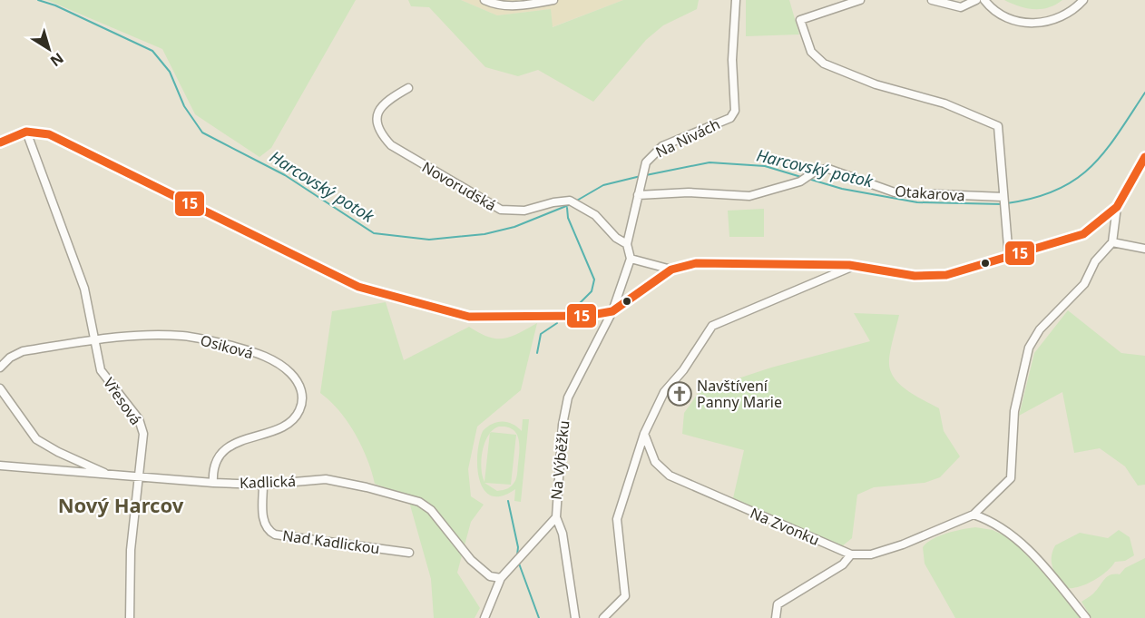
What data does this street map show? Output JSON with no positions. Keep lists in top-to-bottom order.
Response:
{
  "streets": {
    "street": [
      "Na Nivách",
      "Novorudská",
      "Otakarova",
      "Osiková",
      "Vřesová",
      "Na Výběžku",
      "Kadlická",
      "Na Zvonku",
      "Nad Kadlickou"
    ]
  },
  "crossings": [
    ["Na Nivách", "Novorudská"],
    ["Na Nivách", "Otakarova"],
    ["Osiková", "Vřesová"],
    ["Osiková", "Kadlická"],
    ["Vřesová", "Kadlická"],
    ["Kadlická", "Nad Kadlickou"]
  ],
  "districts": ["Nový Harcov"],
  "water": ["Harcovský potok"],
  "places": {
    "church": ["Navštívení Panny Marie"]
  },
  "lines": ["transit line 15"],
  "north": "bottom right"
}
